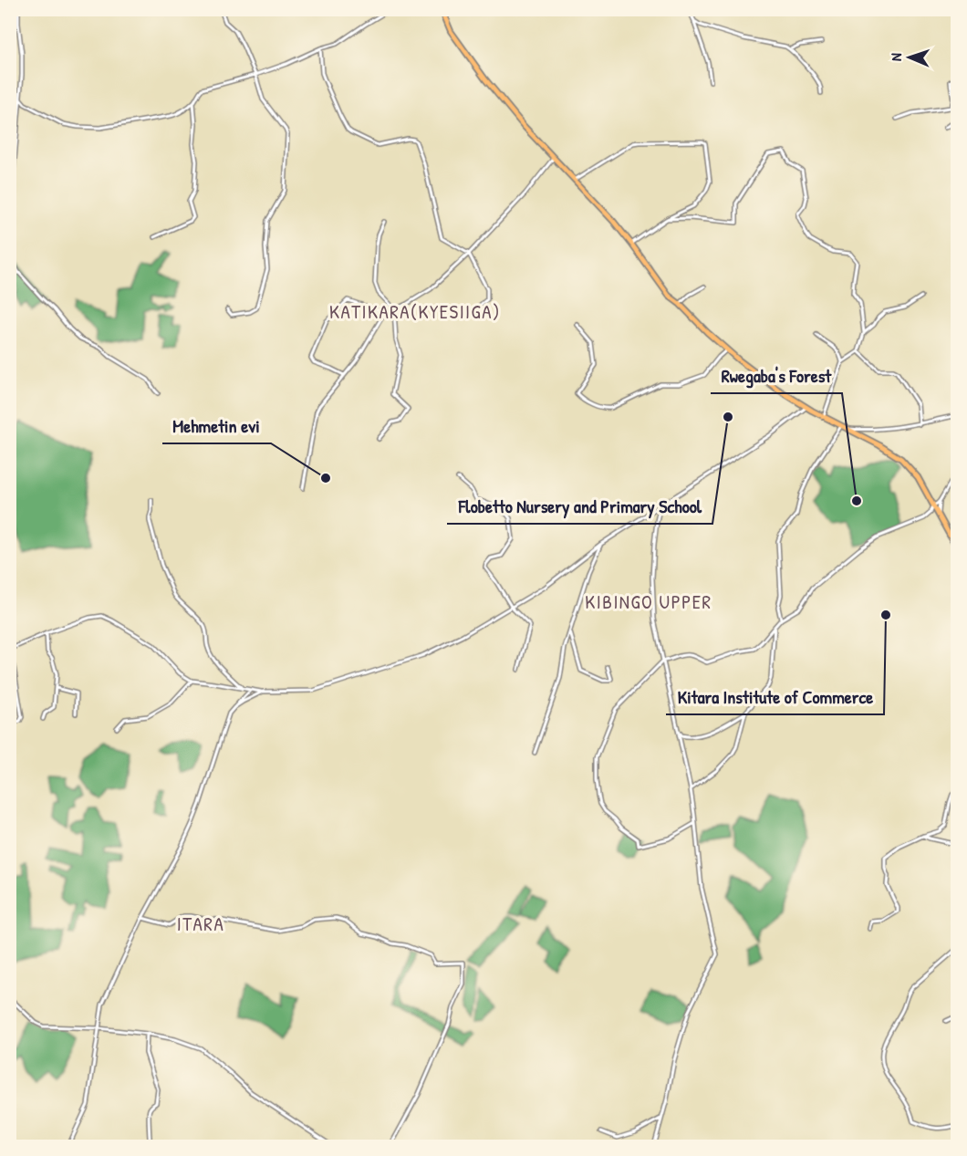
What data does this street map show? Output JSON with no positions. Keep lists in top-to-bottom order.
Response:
{
  "districts": ["KATIKARA(KYESIIGA)", "KIBINGO UPPER", "ITARA"],
  "places": [
    "Flobetto Nursery and Primary School",
    "Mehmetin evi",
    "Rwegaba's Forest",
    "Kitara Institute of Commerce"
  ],
  "north": "left"
}
